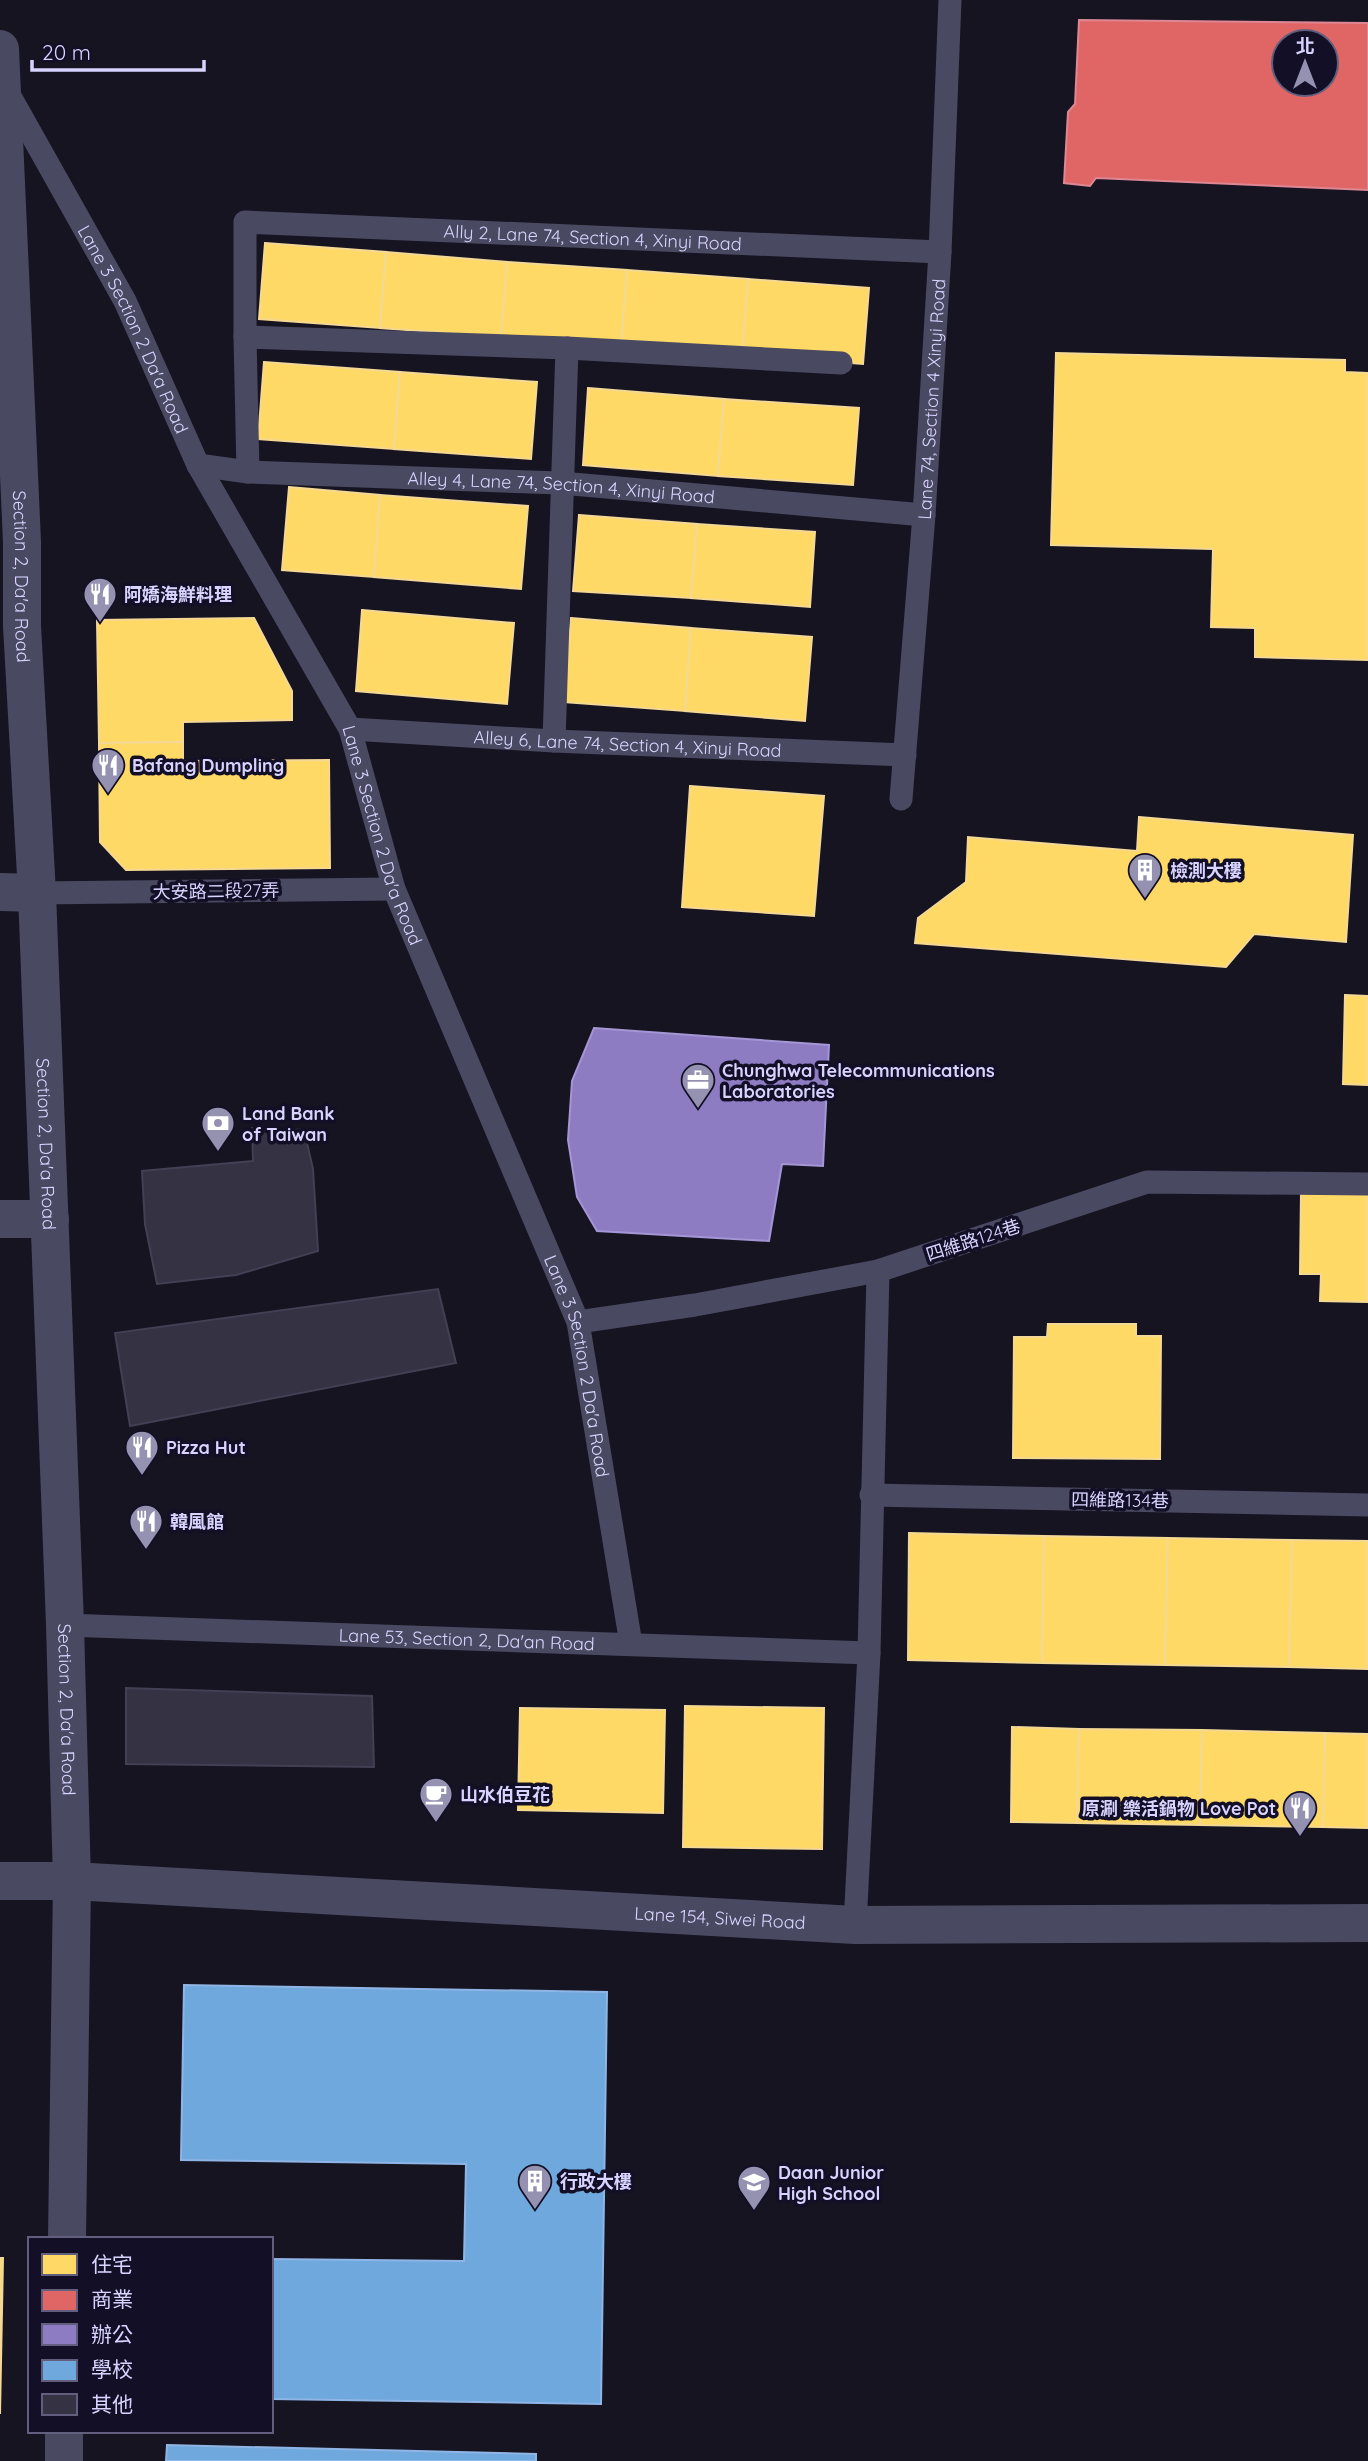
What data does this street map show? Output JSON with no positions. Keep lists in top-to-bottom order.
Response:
{
  "streets": {
    "street": ["Section 2, Da'a Road", "Lane 154, Siwei Road"],
    "lane": [
      "Ally 2, Lane 74, Section 4, Xinyi Road",
      "Lane 3 Section 2 Da'a Road",
      "Lane 74, Section 4 Xinyi Road",
      "Alley 4, Lane 74, Section 4, Xinyi Road",
      "Alley 6, Lane 74, Section 4, Xinyi Road",
      "大安路二段27弄",
      "四維路124巷",
      "四維路134巷",
      "Lane 53, Section 2, Da'an Road"
    ]
  },
  "crossings": [
    ["Ally 2, Lane 74, Section 4, Xinyi Road", "Lane 74, Section 4 Xinyi Road"],
    ["Lane 3 Section 2 Da'a Road", "Alley 4, Lane 74, Section 4, Xinyi Road"],
    ["Lane 3 Section 2 Da'a Road", "Section 2, Da'a Road"],
    ["Lane 3 Section 2 Da'a Road", "Alley 6, Lane 74, Section 4, Xinyi Road"],
    ["Lane 3 Section 2 Da'a Road", "大安路二段27弄"],
    ["Lane 3 Section 2 Da'a Road", "四維路124巷"],
    ["Lane 3 Section 2 Da'a Road", "Lane 53, Section 2, Da'an Road"],
    ["Lane 74, Section 4 Xinyi Road", "Alley 4, Lane 74, Section 4, Xinyi Road"],
    ["Lane 74, Section 4 Xinyi Road", "Alley 6, Lane 74, Section 4, Xinyi Road"],
    ["Section 2, Da'a Road", "大安路二段27弄"],
    ["Section 2, Da'a Road", "Lane 53, Section 2, Da'an Road"],
    ["Section 2, Da'a Road", "Lane 154, Siwei Road"]
  ],
  "places": {
    "restaurant": [
      "阿嬌海鮮料理",
      "Bafang Dumpling",
      "Pizza Hut",
      "韓風館",
      "原涮 樂活鍋物 Love Pot"
    ],
    "building": ["檢測大樓", "行政大樓"],
    "office": ["Chunghwa Telecommunications Laboratories"],
    "bank": ["Land Bank of Taiwan"],
    "cafe": ["山水伯豆花"],
    "school or university": ["Daan Junior High School"]
  },
  "legend": [
    "住宅",
    "商業",
    "辦公",
    "學校",
    "其他"
  ],
  "scale_bar": "20 m",
  "north": "top"
}
